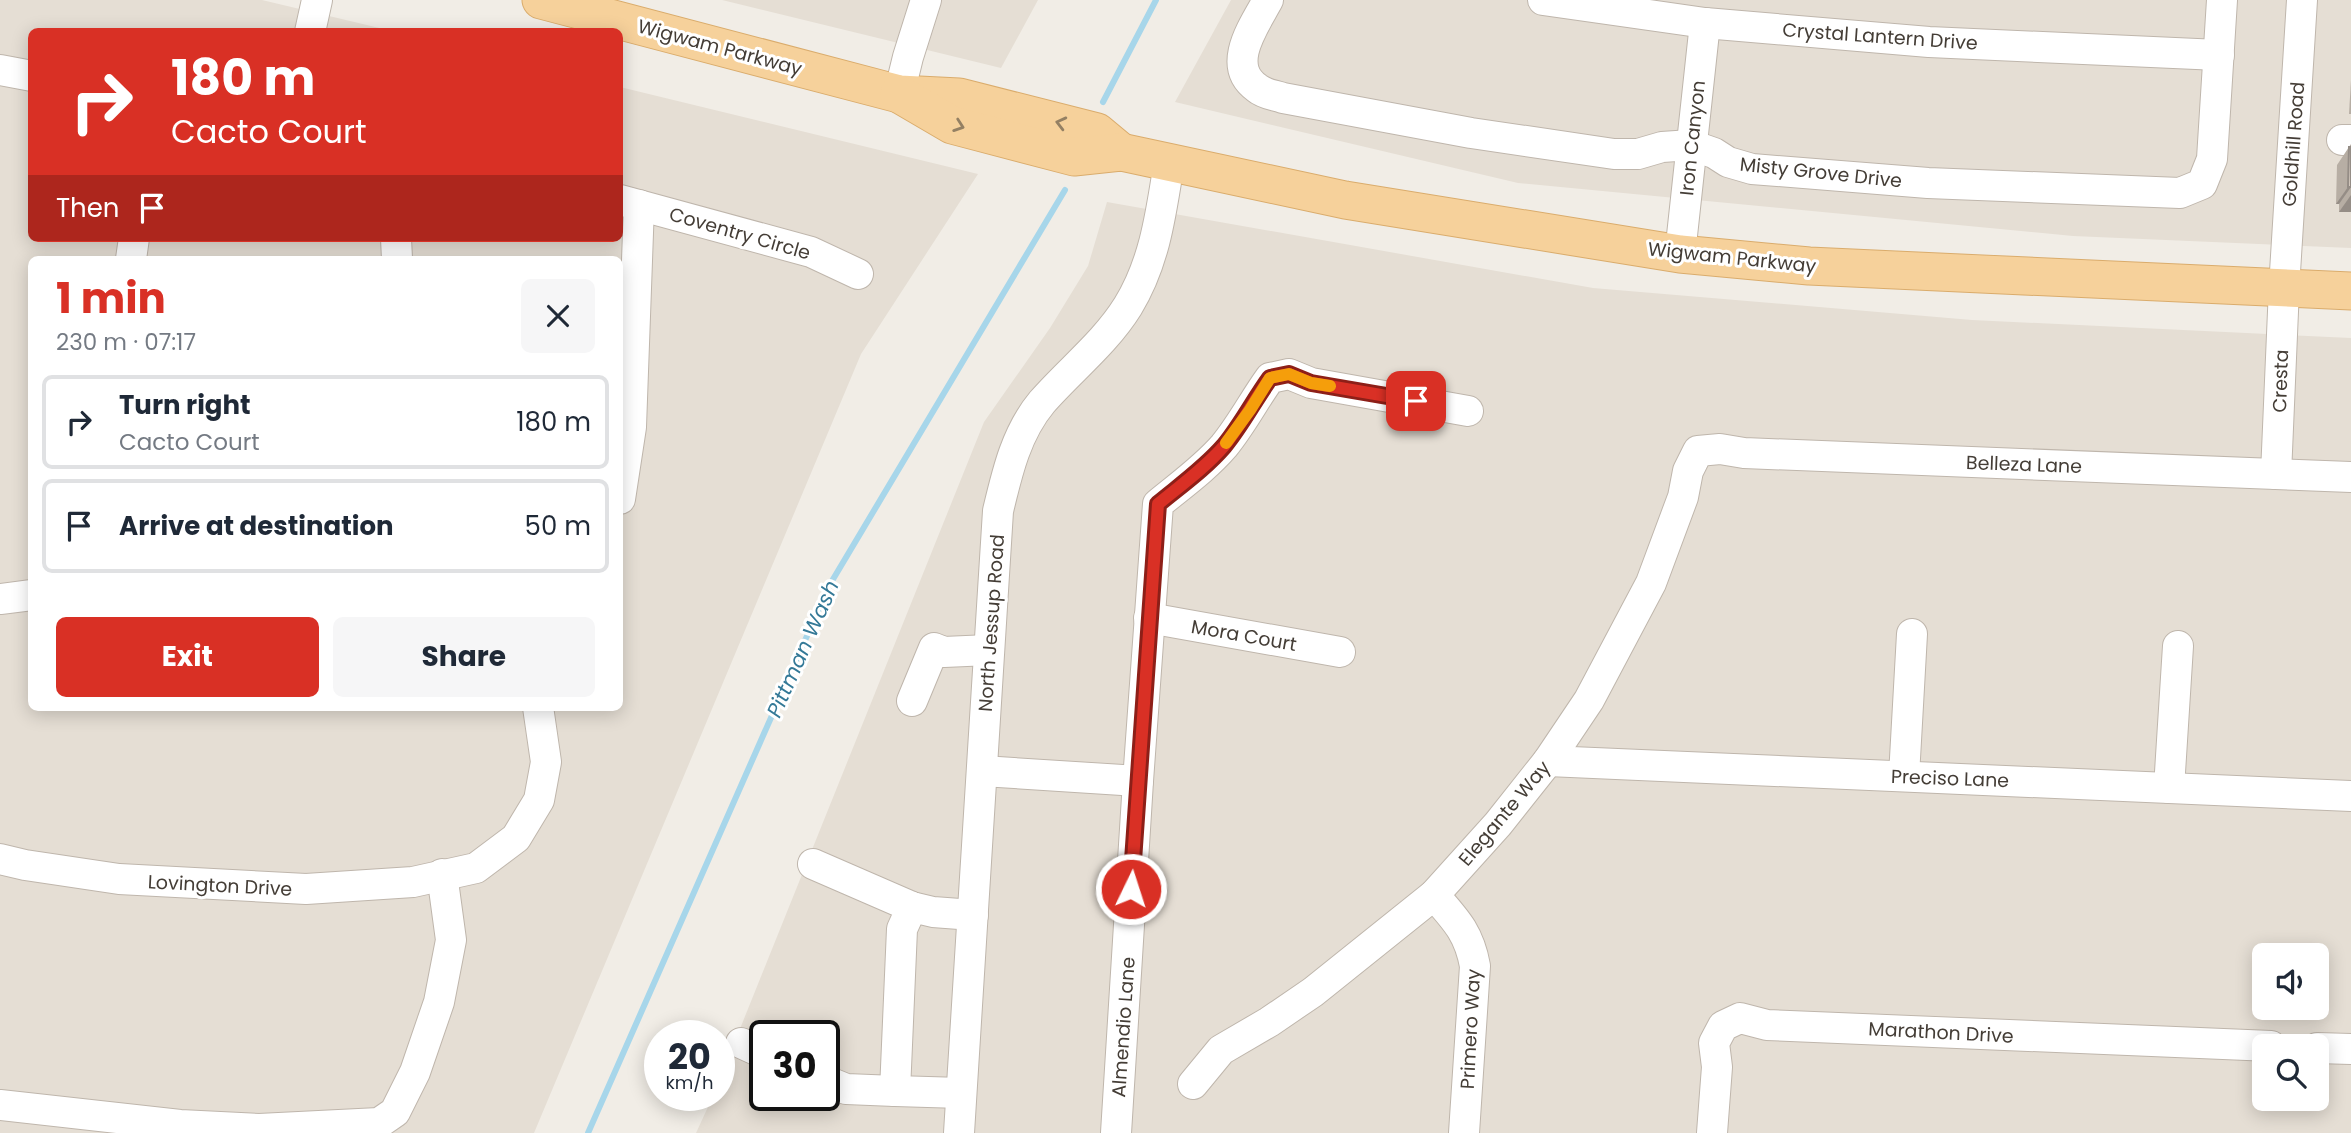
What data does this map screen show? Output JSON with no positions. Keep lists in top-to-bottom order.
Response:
{
  "streets": {
    "main road": ["Wigwam Parkway"],
    "street": [
      "Crystal Lantern Drive",
      "Iron Canyon",
      "Goldhill Road",
      "Misty Grove Drive",
      "Coventry Circle",
      "Cresta",
      "Belleza Lane",
      "North Jessup Road",
      "Mora Court",
      "Preciso Lane",
      "Elegante Way",
      "Lovington Drive",
      "Almendio Lane",
      "Primero Way",
      "Marathon Drive"
    ]
  },
  "crossings": [
    ["Crystal Lantern Drive", "Iron Canyon"],
    ["Crystal Lantern Drive", "Misty Grove Drive"],
    ["Wigwam Parkway", "Iron Canyon"],
    ["Wigwam Parkway", "Goldhill Road"],
    ["Wigwam Parkway", "Cresta"],
    ["Wigwam Parkway", "North Jessup Road"],
    ["Iron Canyon", "Misty Grove Drive"],
    ["Goldhill Road", "Cresta"],
    ["Cresta", "Belleza Lane"],
    ["Belleza Lane", "Elegante Way"],
    ["Mora Court", "Almendio Lane"],
    ["Preciso Lane", "Elegante Way"],
    ["Elegante Way", "Primero Way"]
  ],
  "water": ["Pittman Wash"],
  "page": {
    "turn": ["180 m", "Cacto Court"],
    "then": "Then",
    "heading": ["1 min", "230 m · 07:17"],
    "list": [
      {
        "name": "Turn right",
        "note": "Cacto Court",
        "value": "180 m"
      },
      {
        "name": "Arrive at destination",
        "value": "50 m"
      }
    ],
    "buttons": ["Exit", "Share"],
    "speed": "20 km/h",
    "limit": "30"
  }
}
